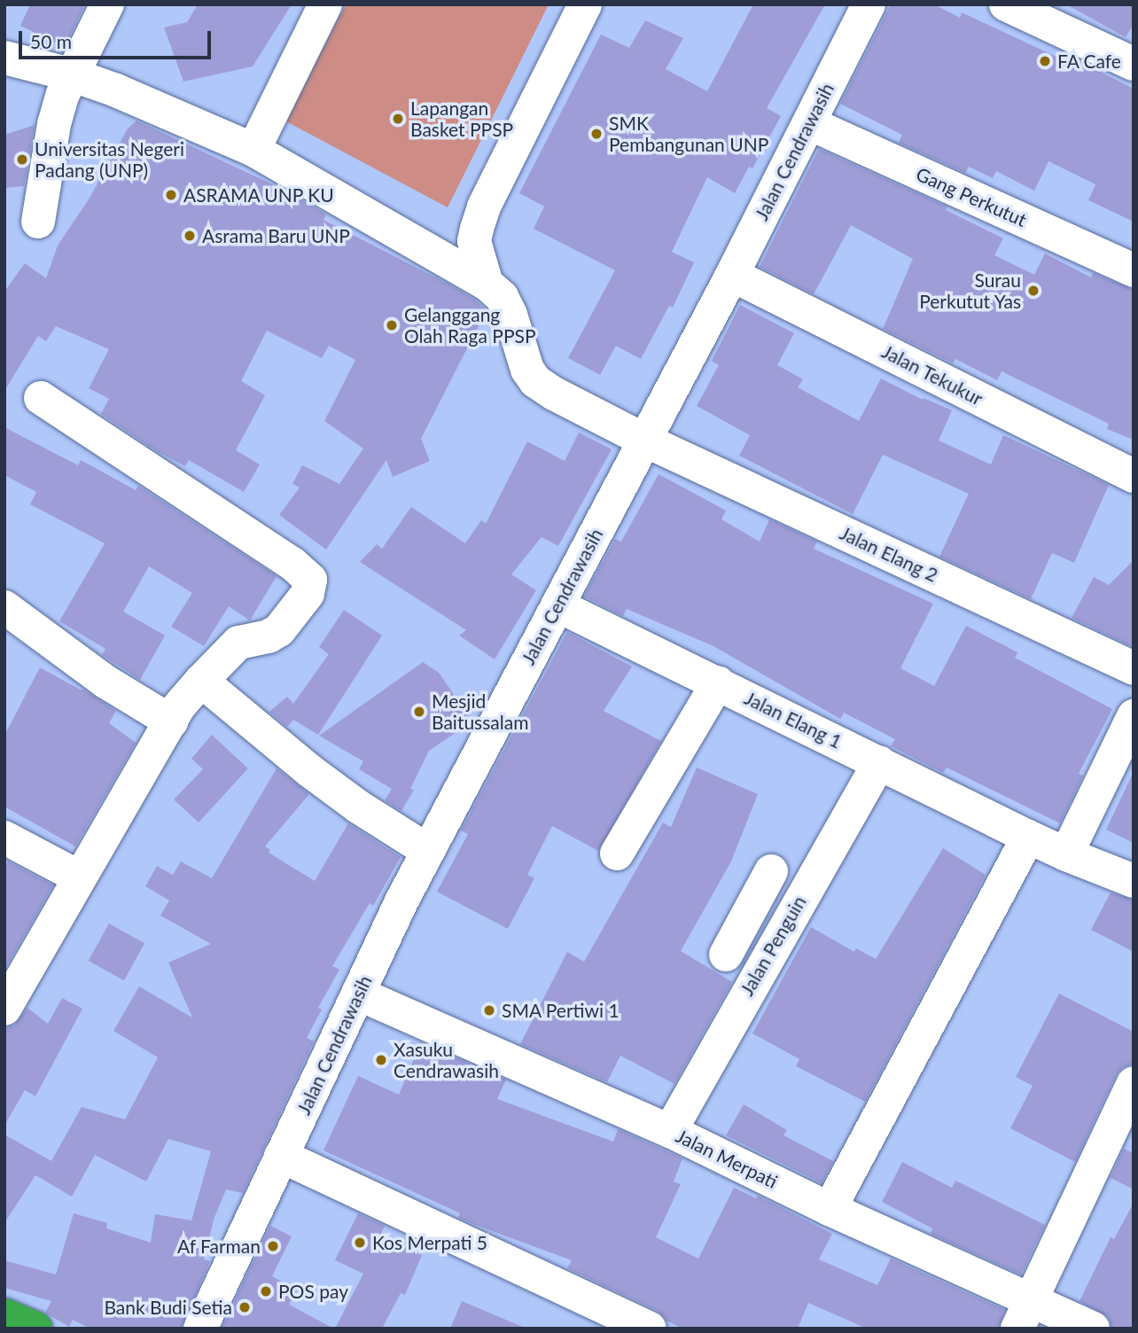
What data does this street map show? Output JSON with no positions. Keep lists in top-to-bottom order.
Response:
{
  "streets": {
    "street": [
      "Jalan Cendrawasih",
      "Gang Perkutut",
      "Jalan Tekukur",
      "Jalan Elang 2",
      "Jalan Elang 1",
      "Jalan Penguin",
      "Jalan Merpati"
    ]
  },
  "crossings": [
    ["Jalan Cendrawasih", "Gang Perkutut"],
    ["Jalan Cendrawasih", "Jalan Tekukur"],
    ["Jalan Cendrawasih", "Jalan Elang 2"],
    ["Jalan Cendrawasih", "Jalan Elang 1"],
    ["Jalan Cendrawasih", "Jalan Merpati"],
    ["Jalan Elang 1", "Jalan Penguin"],
    ["Jalan Penguin", "Jalan Merpati"]
  ],
  "places": [
    "FA Cafe",
    "Lapangan Basket PPSP",
    "SMK Pembangunan UNP",
    "Universitas Negeri Padang (UNP)",
    "ASRAMA UNP KU",
    "Asrama Baru UNP",
    "Surau Perkutut Yas",
    "Gelanggang Olah Raga PPSP",
    "Mesjid Baitussalam",
    "SMA Pertiwi 1",
    "Xasuku Cendrawasih",
    "Kos Merpati 5",
    "Af Farman",
    "POS pay",
    "Bank Budi Setia"
  ],
  "scale_bar": "50 m"
}
